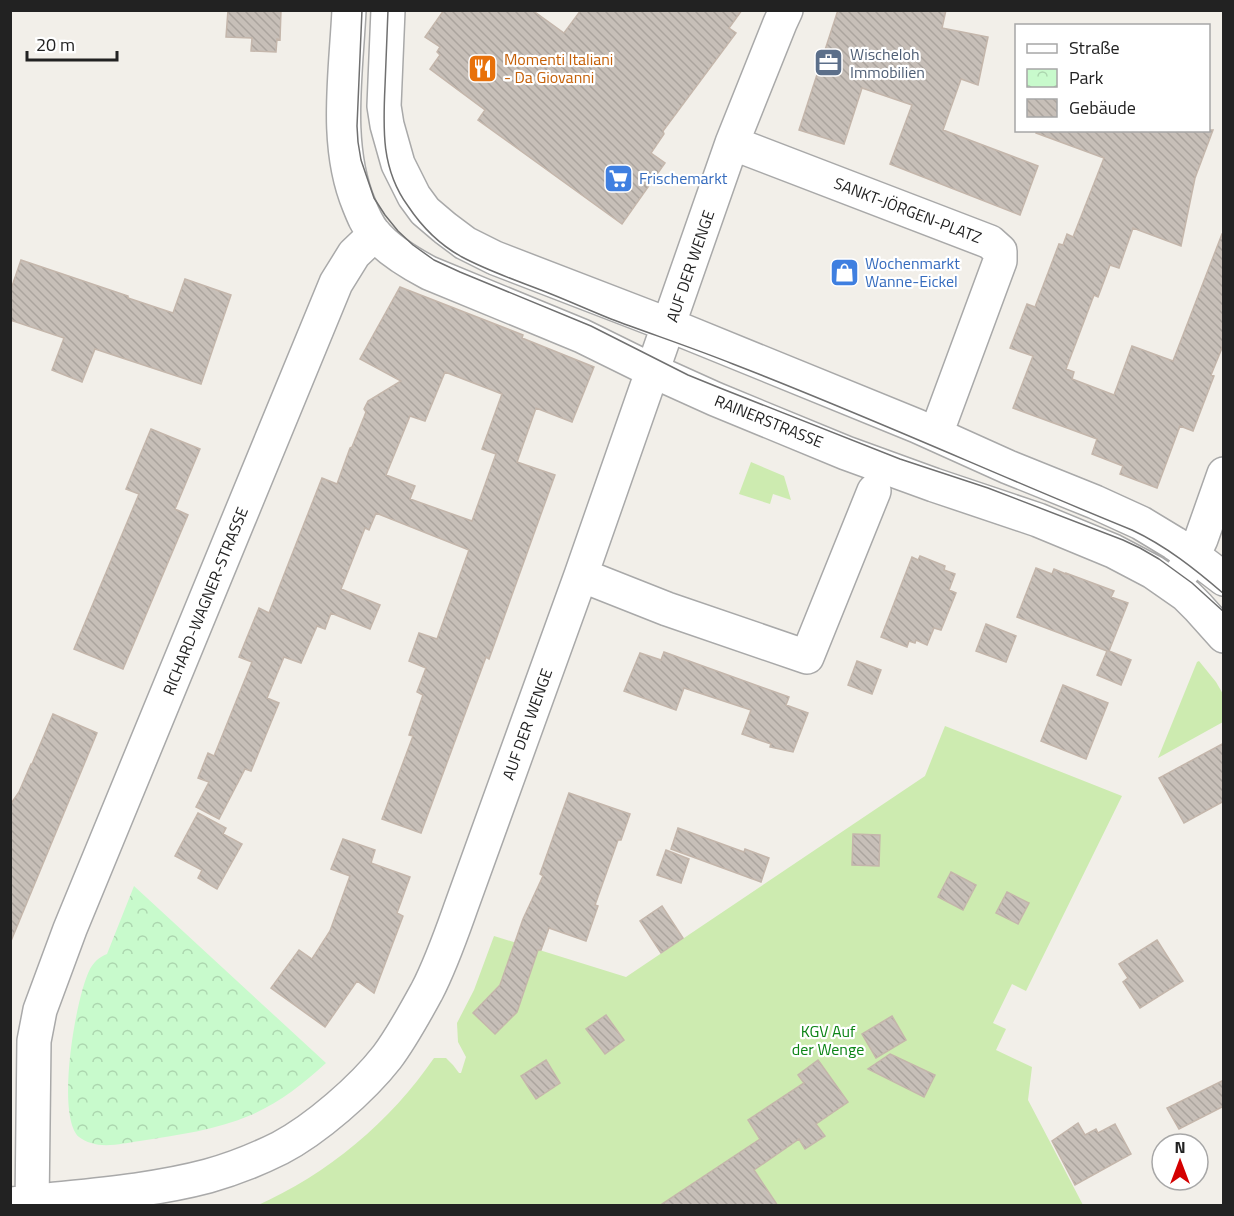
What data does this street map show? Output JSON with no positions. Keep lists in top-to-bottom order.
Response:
{
  "streets": {
    "street": [
      "SANKT-JÖRGEN-PLATZ",
      "AUF DER WENGE",
      "RAINERSTRASSE",
      "RICHARD-WAGNER-STRASSE"
    ]
  },
  "crossings": [
    ["SANKT-JÖRGEN-PLATZ", "AUF DER WENGE"],
    ["AUF DER WENGE", "RAINERSTRASSE"],
    ["AUF DER WENGE", "RICHARD-WAGNER-STRASSE"],
    ["RAINERSTRASSE", "RICHARD-WAGNER-STRASSE"]
  ],
  "parks": ["KGV Auf der Wenge"],
  "places": {
    "office": ["Wischeloh Immobilien"],
    "restaurant": ["Momenti Italiani - Da Giovanni"],
    "supermarket": ["Frischemarkt"],
    "shop": ["Wochenmarkt Wanne-Eickel"]
  },
  "legend": ["Straße", "Park", "Gebäude"],
  "scale_bar": "20 m",
  "north": "top"
}
